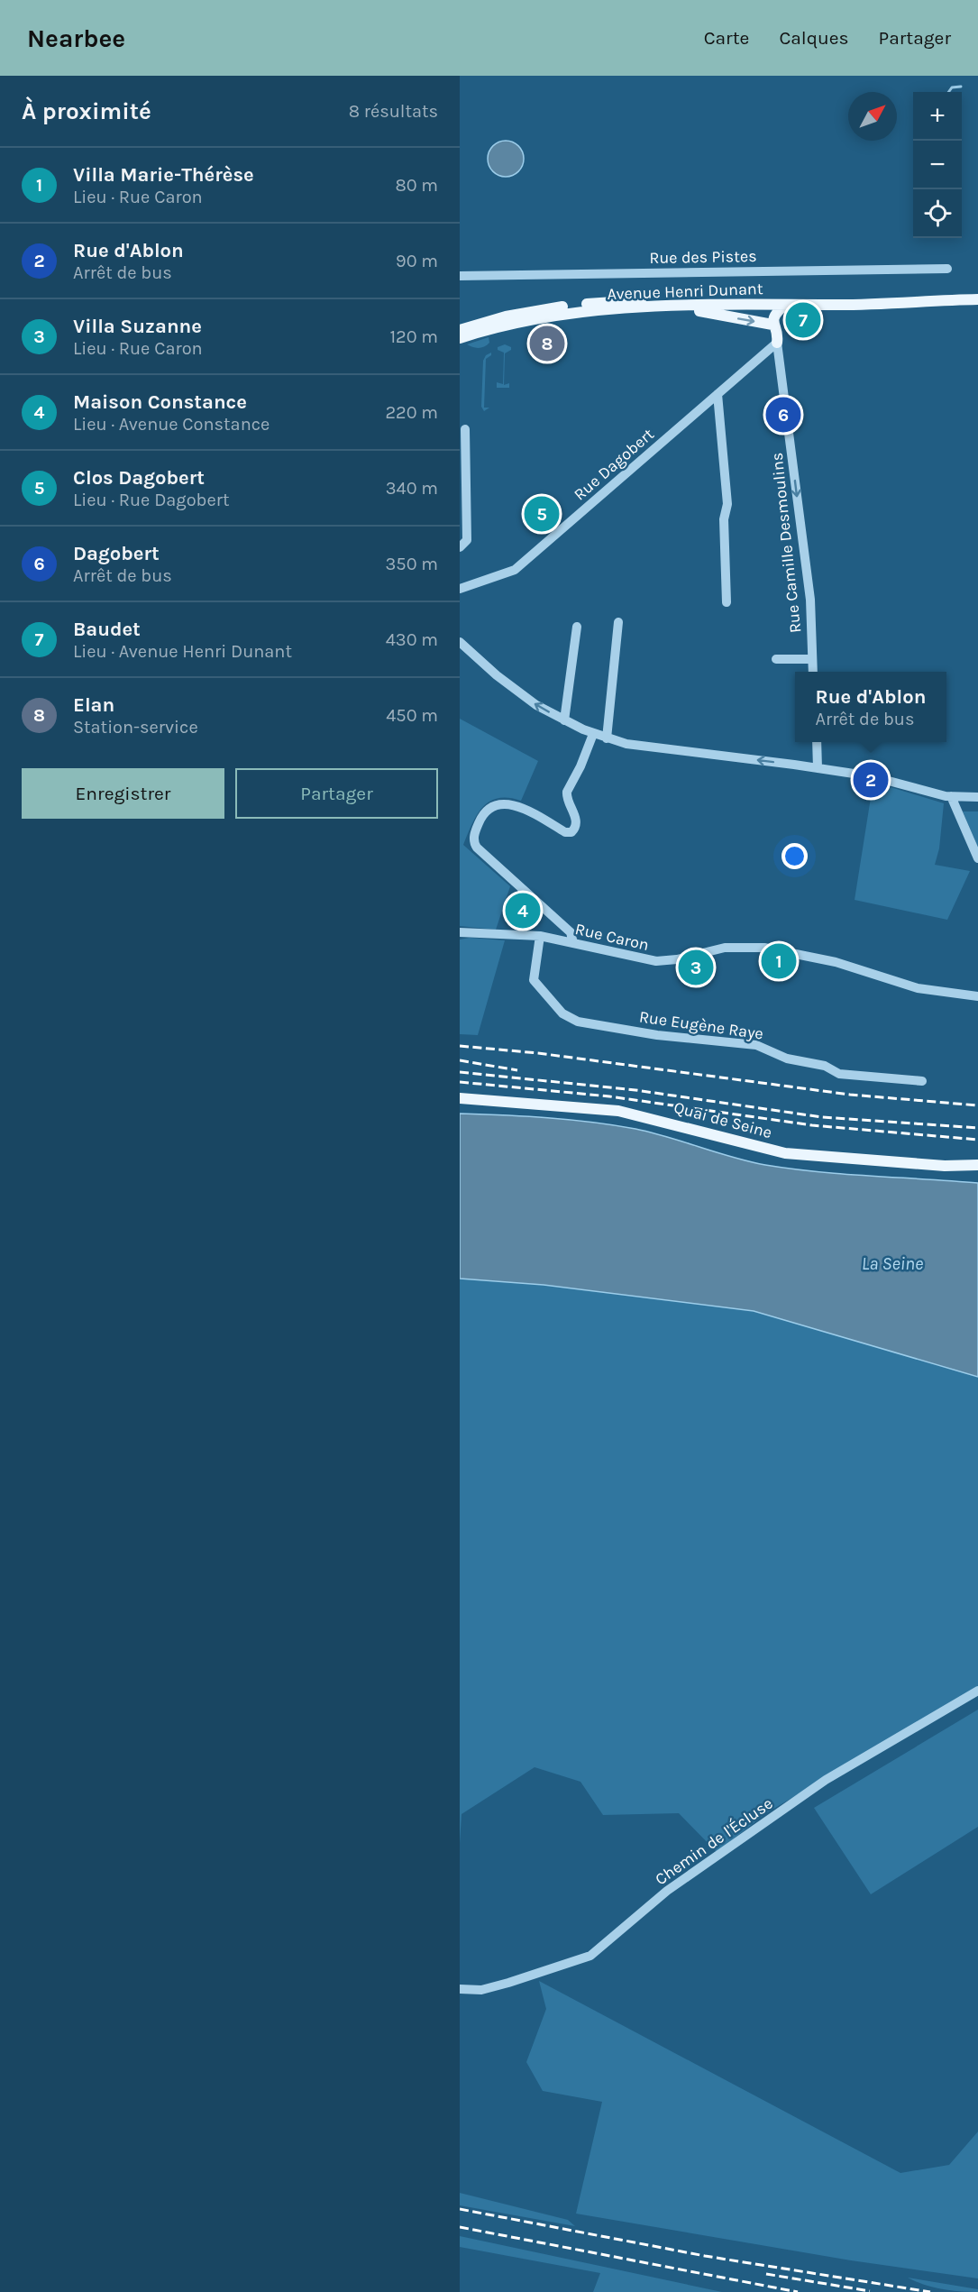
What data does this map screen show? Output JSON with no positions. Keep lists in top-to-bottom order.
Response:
{
  "streets": {
    "main road": ["Avenue Henri Dunant", "Quai de Seine"],
    "street": [
      "Rue des Pistes",
      "Rue Dagobert",
      "Rue Camille Desmoulins",
      "Rue Caron",
      "Rue Eugène Raye",
      "Chemin de l'Écluse"
    ]
  },
  "crossings": [
    ["Rue Dagobert", "Rue Camille Desmoulins"],
    ["Rue Caron", "Rue Eugène Raye"]
  ],
  "water": ["La Seine"],
  "north": "top right",
  "page": {
    "header": "Nearbee",
    "nav": ["Carte", "Calques", "Partager"],
    "heading": ["À proximité", "8 résultats"],
    "map_buttons": ["+", "−"],
    "list": [
      {
        "mark": "1",
        "name": "Villa Marie-Thérèse",
        "note": "Lieu · Rue Caron",
        "value": "80 m"
      },
      {
        "mark": "2",
        "name": "Rue d'Ablon",
        "note": "Arrêt de bus",
        "value": "90 m"
      },
      {
        "mark": "3",
        "name": "Villa Suzanne",
        "note": "Lieu · Rue Caron",
        "value": "120 m"
      },
      {
        "mark": "4",
        "name": "Maison Constance",
        "note": "Lieu · Avenue Constance",
        "value": "220 m"
      },
      {
        "mark": "5",
        "name": "Clos Dagobert",
        "note": "Lieu · Rue Dagobert",
        "value": "340 m"
      },
      {
        "mark": "6",
        "name": "Dagobert",
        "note": "Arrêt de bus",
        "value": "350 m"
      },
      {
        "mark": "7",
        "name": "Baudet",
        "note": "Lieu · Avenue Henri Dunant",
        "value": "430 m"
      },
      {
        "mark": "8",
        "name": "Elan",
        "note": "Station-service",
        "value": "450 m"
      }
    ],
    "pins": [
      "7",
      "8",
      "6",
      "5",
      "2",
      "4",
      "1",
      "3"
    ],
    "popup": ["Rue d'Ablon", "Arrêt de bus"],
    "buttons": ["Enregistrer", "Partager"]
  }
}
